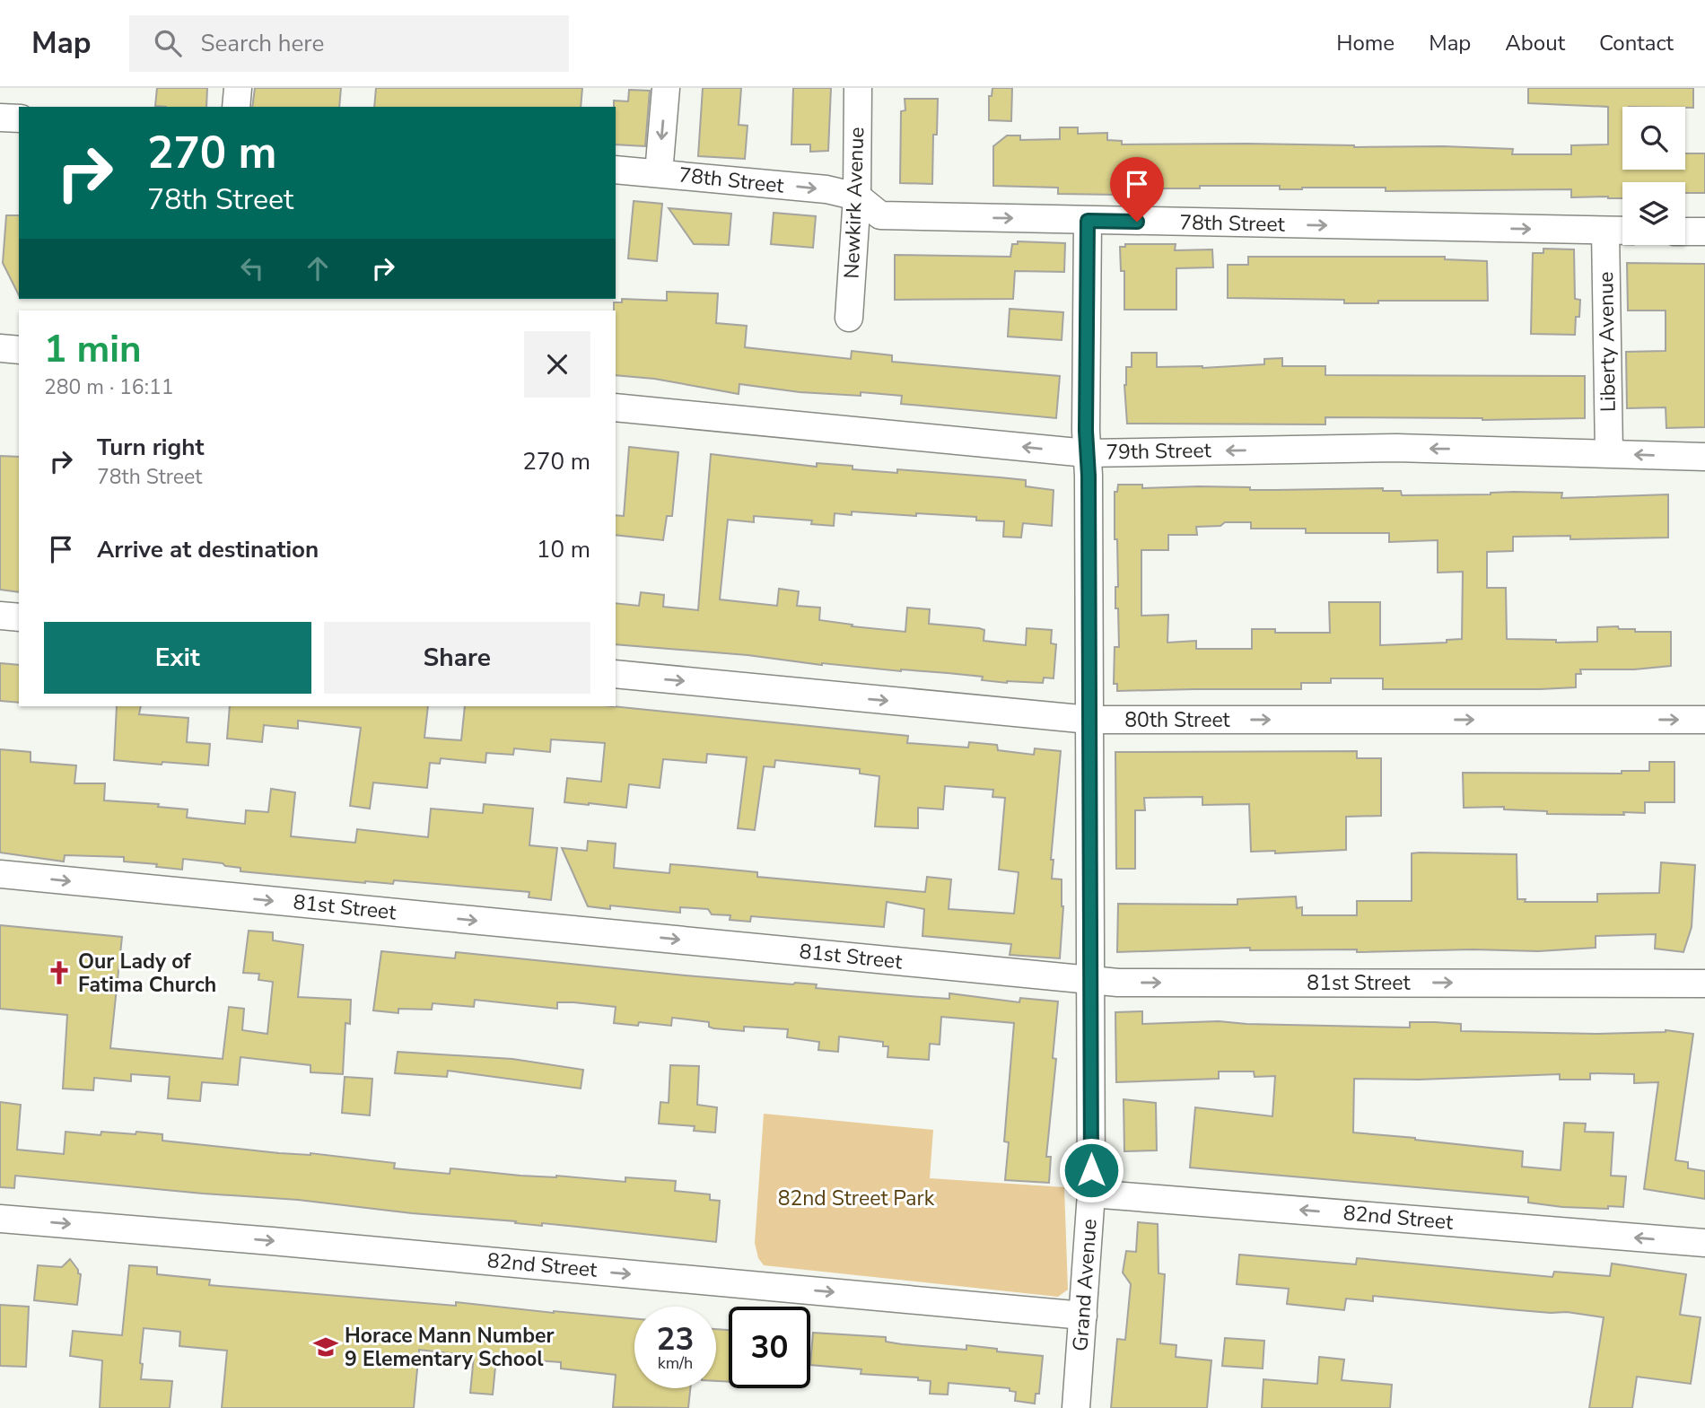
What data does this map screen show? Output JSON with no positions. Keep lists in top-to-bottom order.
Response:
{
  "streets": {
    "street": [
      "78th Street",
      "Newkirk Avenue",
      "Liberty Avenue",
      "79th Street",
      "80th Street",
      "81st Street",
      "82nd Street",
      "Grand Avenue"
    ]
  },
  "crossings": [
    ["78th Street", "Newkirk Avenue"],
    ["78th Street", "Liberty Avenue"],
    ["78th Street", "Grand Avenue"],
    ["Liberty Avenue", "79th Street"],
    ["79th Street", "Grand Avenue"],
    ["80th Street", "Grand Avenue"],
    ["81st Street", "Grand Avenue"],
    ["82nd Street", "Grand Avenue"]
  ],
  "one_way": [
    "78th Street",
    "79th Street",
    "80th Street",
    "81st Street"
  ],
  "parks": ["82nd Street Park"],
  "places": {
    "church": ["Our Lady of Fatima Church"],
    "school or university": ["Horace Mann Number 9 Elementary School"]
  },
  "page": {
    "header": "Map",
    "search": "Search here",
    "nav": [
      "Home",
      "Map",
      "About",
      "Contact"
    ],
    "turn": ["270 m", "78th Street"],
    "heading": ["1 min", "280 m · 16:11"],
    "list": [
      {
        "name": "Turn right",
        "note": "78th Street",
        "value": "270 m"
      },
      {
        "name": "Arrive at destination",
        "value": "10 m"
      }
    ],
    "buttons": ["Exit", "Share"],
    "speed": "23 km/h",
    "limit": "30"
  }
}
